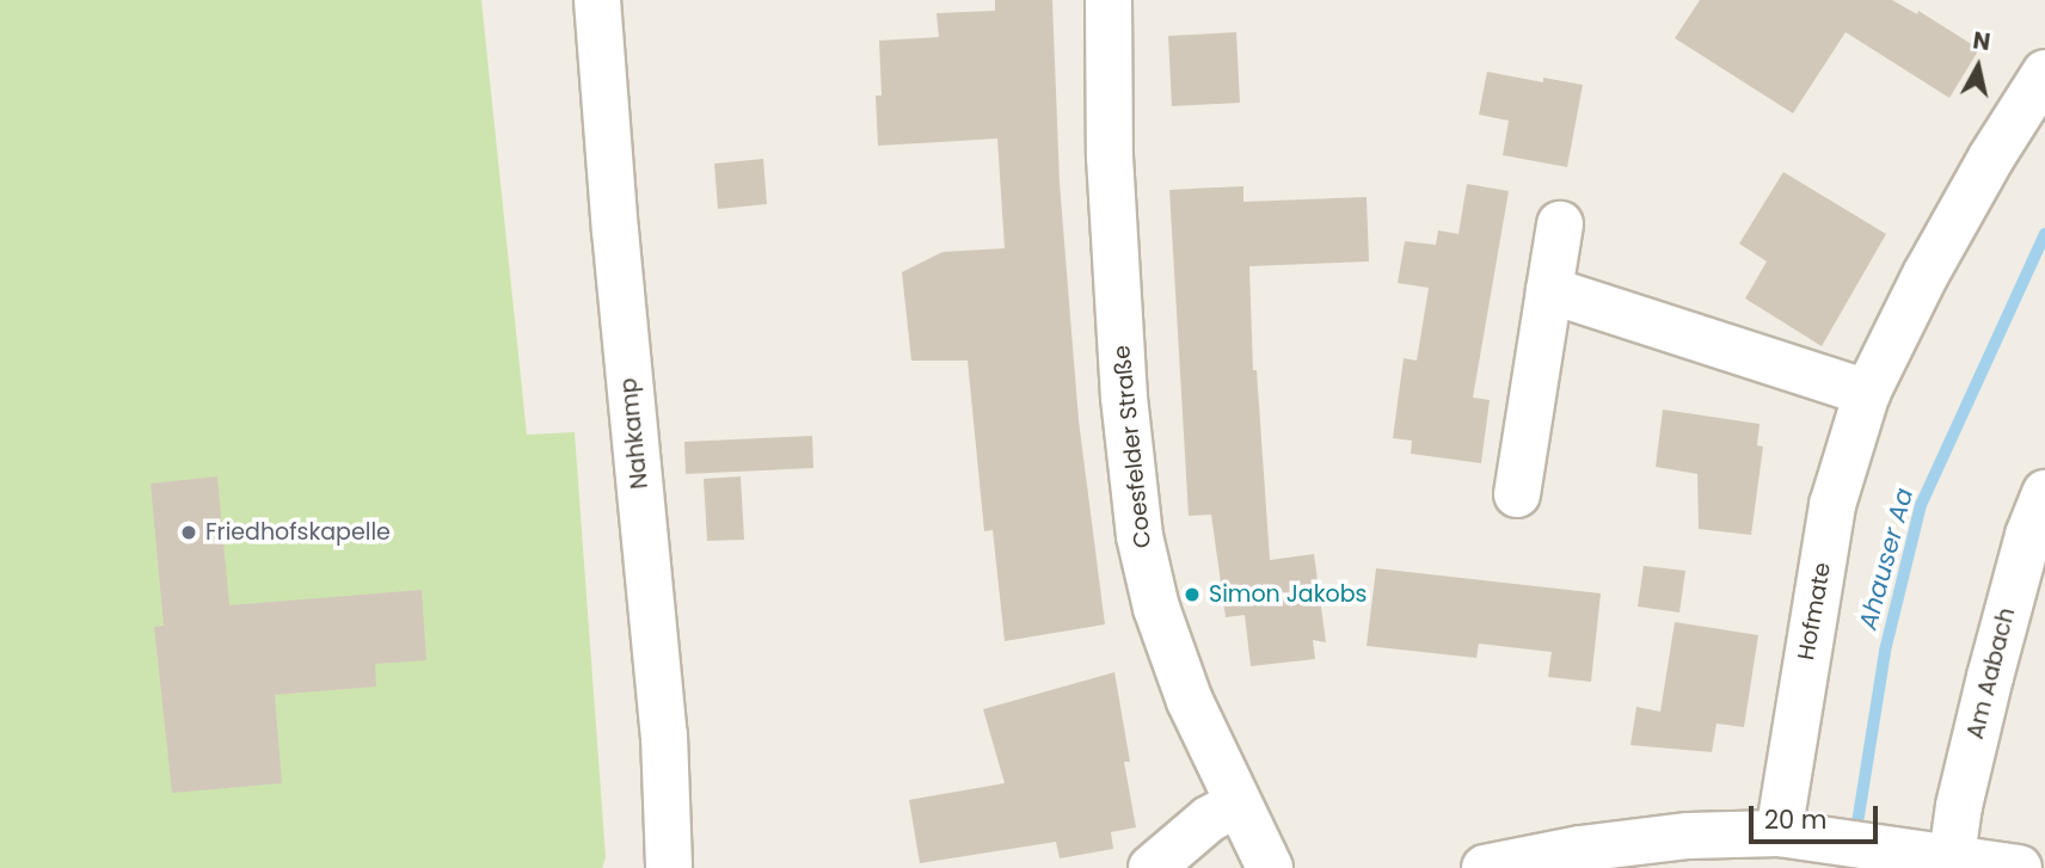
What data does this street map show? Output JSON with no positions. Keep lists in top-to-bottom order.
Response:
{
  "streets": {
    "street": [
      "Nahkamp",
      "Coesfelder Straße",
      "Hofmate",
      "Am Aabach"
    ]
  },
  "water": ["Ahauser Aa"],
  "places": ["Friedhofskapelle", "Simon Jakobs"],
  "scale_bar": "20 m",
  "north": "top"
}
